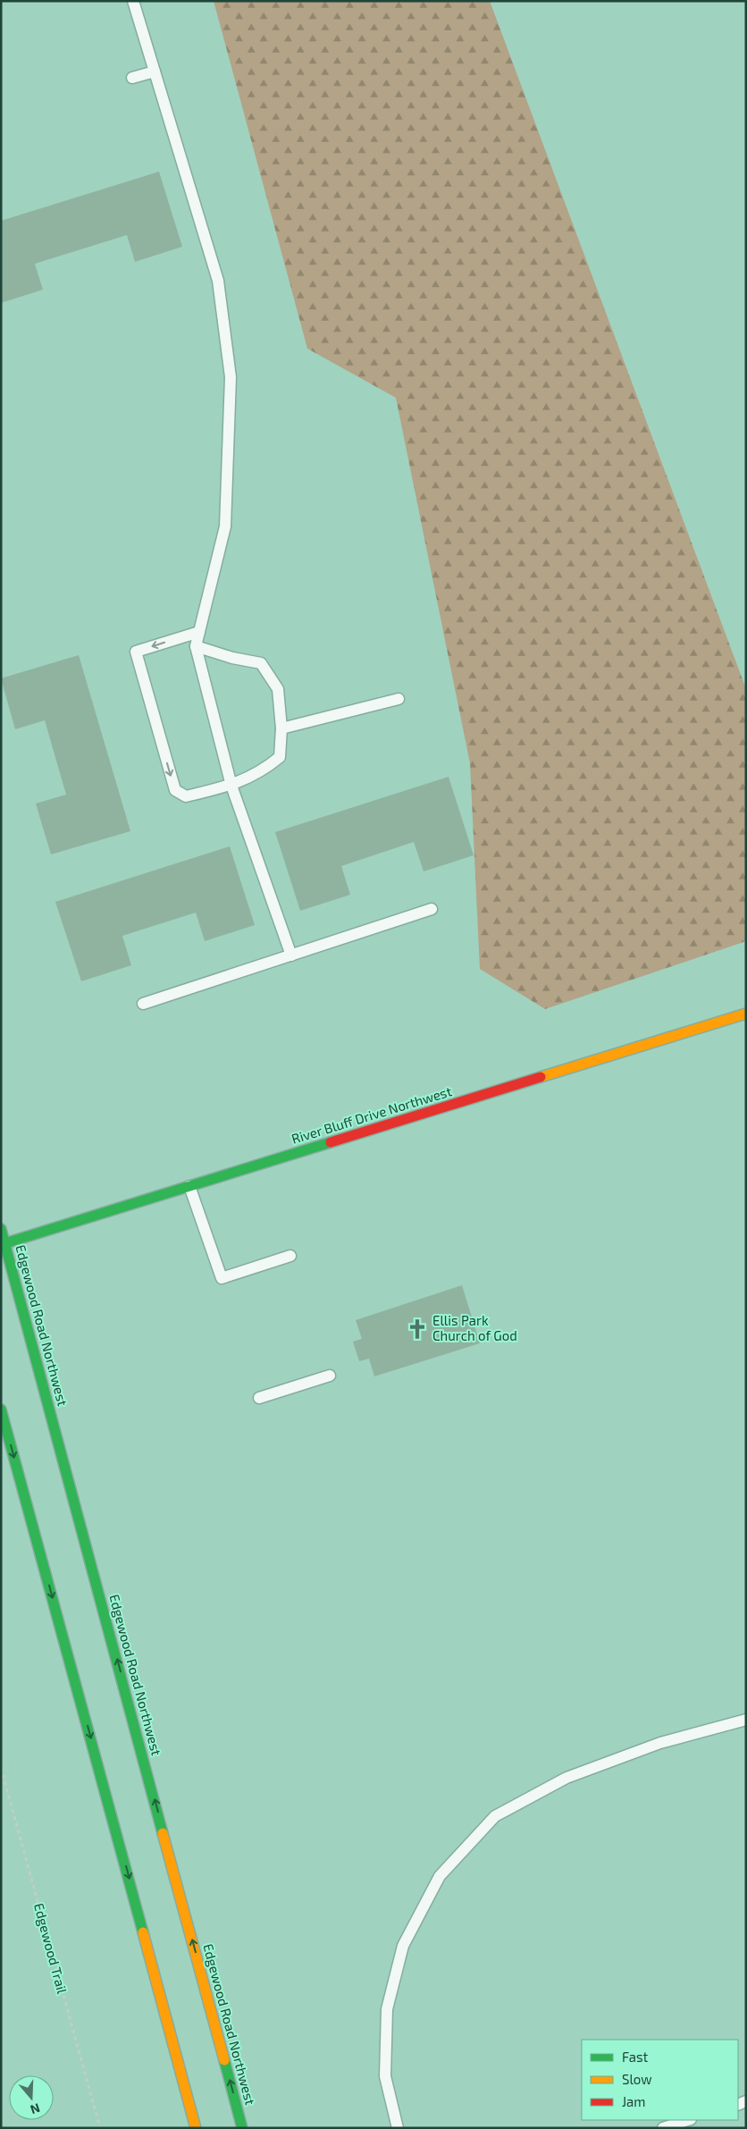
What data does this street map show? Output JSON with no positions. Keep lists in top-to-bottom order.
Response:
{
  "streets": {
    "main road": ["River Bluff Drive Northwest", "Edgewood Road Northwest"],
    "path": ["Edgewood Trail"]
  },
  "crossings": [
    ["River Bluff Drive Northwest", "Edgewood Road Northwest"]
  ],
  "places": {
    "church": ["Ellis Park Church of God"]
  },
  "legend": ["Fast", "Slow", "Jam"],
  "north": "bottom"
}
